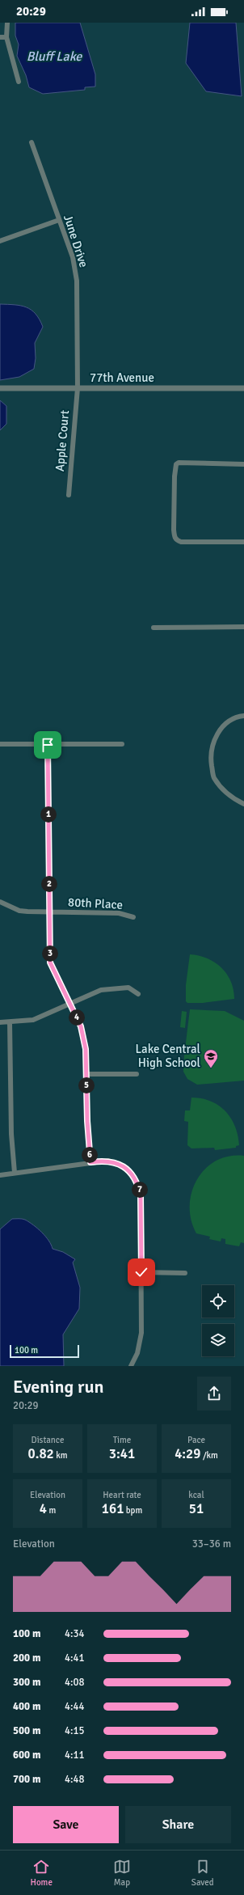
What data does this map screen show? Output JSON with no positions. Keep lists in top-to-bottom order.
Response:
{
  "streets": {
    "street": [
      "June Drive",
      "77th Avenue",
      "Apple Court",
      "80th Place"
    ]
  },
  "crossings": [
    ["June Drive", "77th Avenue"],
    ["June Drive", "Apple Court"],
    ["77th Avenue", "Apple Court"]
  ],
  "water": ["Bluff Lake"],
  "places": {
    "school or university": ["Lake Central High School"]
  },
  "scale_bar": "100 m",
  "page": {
    "status": "20:29",
    "pins": [
      "1",
      "2",
      "3",
      "4",
      "5",
      "6",
      "7"
    ],
    "scale": "100 m",
    "heading": ["Evening run", "20:29"],
    "stats": [
      ["Distance", "0.82 km"],
      ["Time", "3:41"],
      ["Pace", "4:29 /km"],
      ["Elevation", "4 m"],
      ["Heart rate", "161 bpm"],
      ["kcal", "51"]
    ],
    "chart": ["Elevation", "33–36 m"],
    "list": [
      {
        "name": "100 m",
        "note": "4:34"
      },
      {
        "name": "200 m",
        "note": "4:41"
      },
      {
        "name": "300 m",
        "note": "4:08"
      },
      {
        "name": "400 m",
        "note": "4:44"
      },
      {
        "name": "500 m",
        "note": "4:15"
      },
      {
        "name": "600 m",
        "note": "4:11"
      },
      {
        "name": "700 m",
        "note": "4:48"
      }
    ],
    "buttons": ["Save", "Share"],
    "tabs": ["Home", "Map", "Saved"]
  }
}
